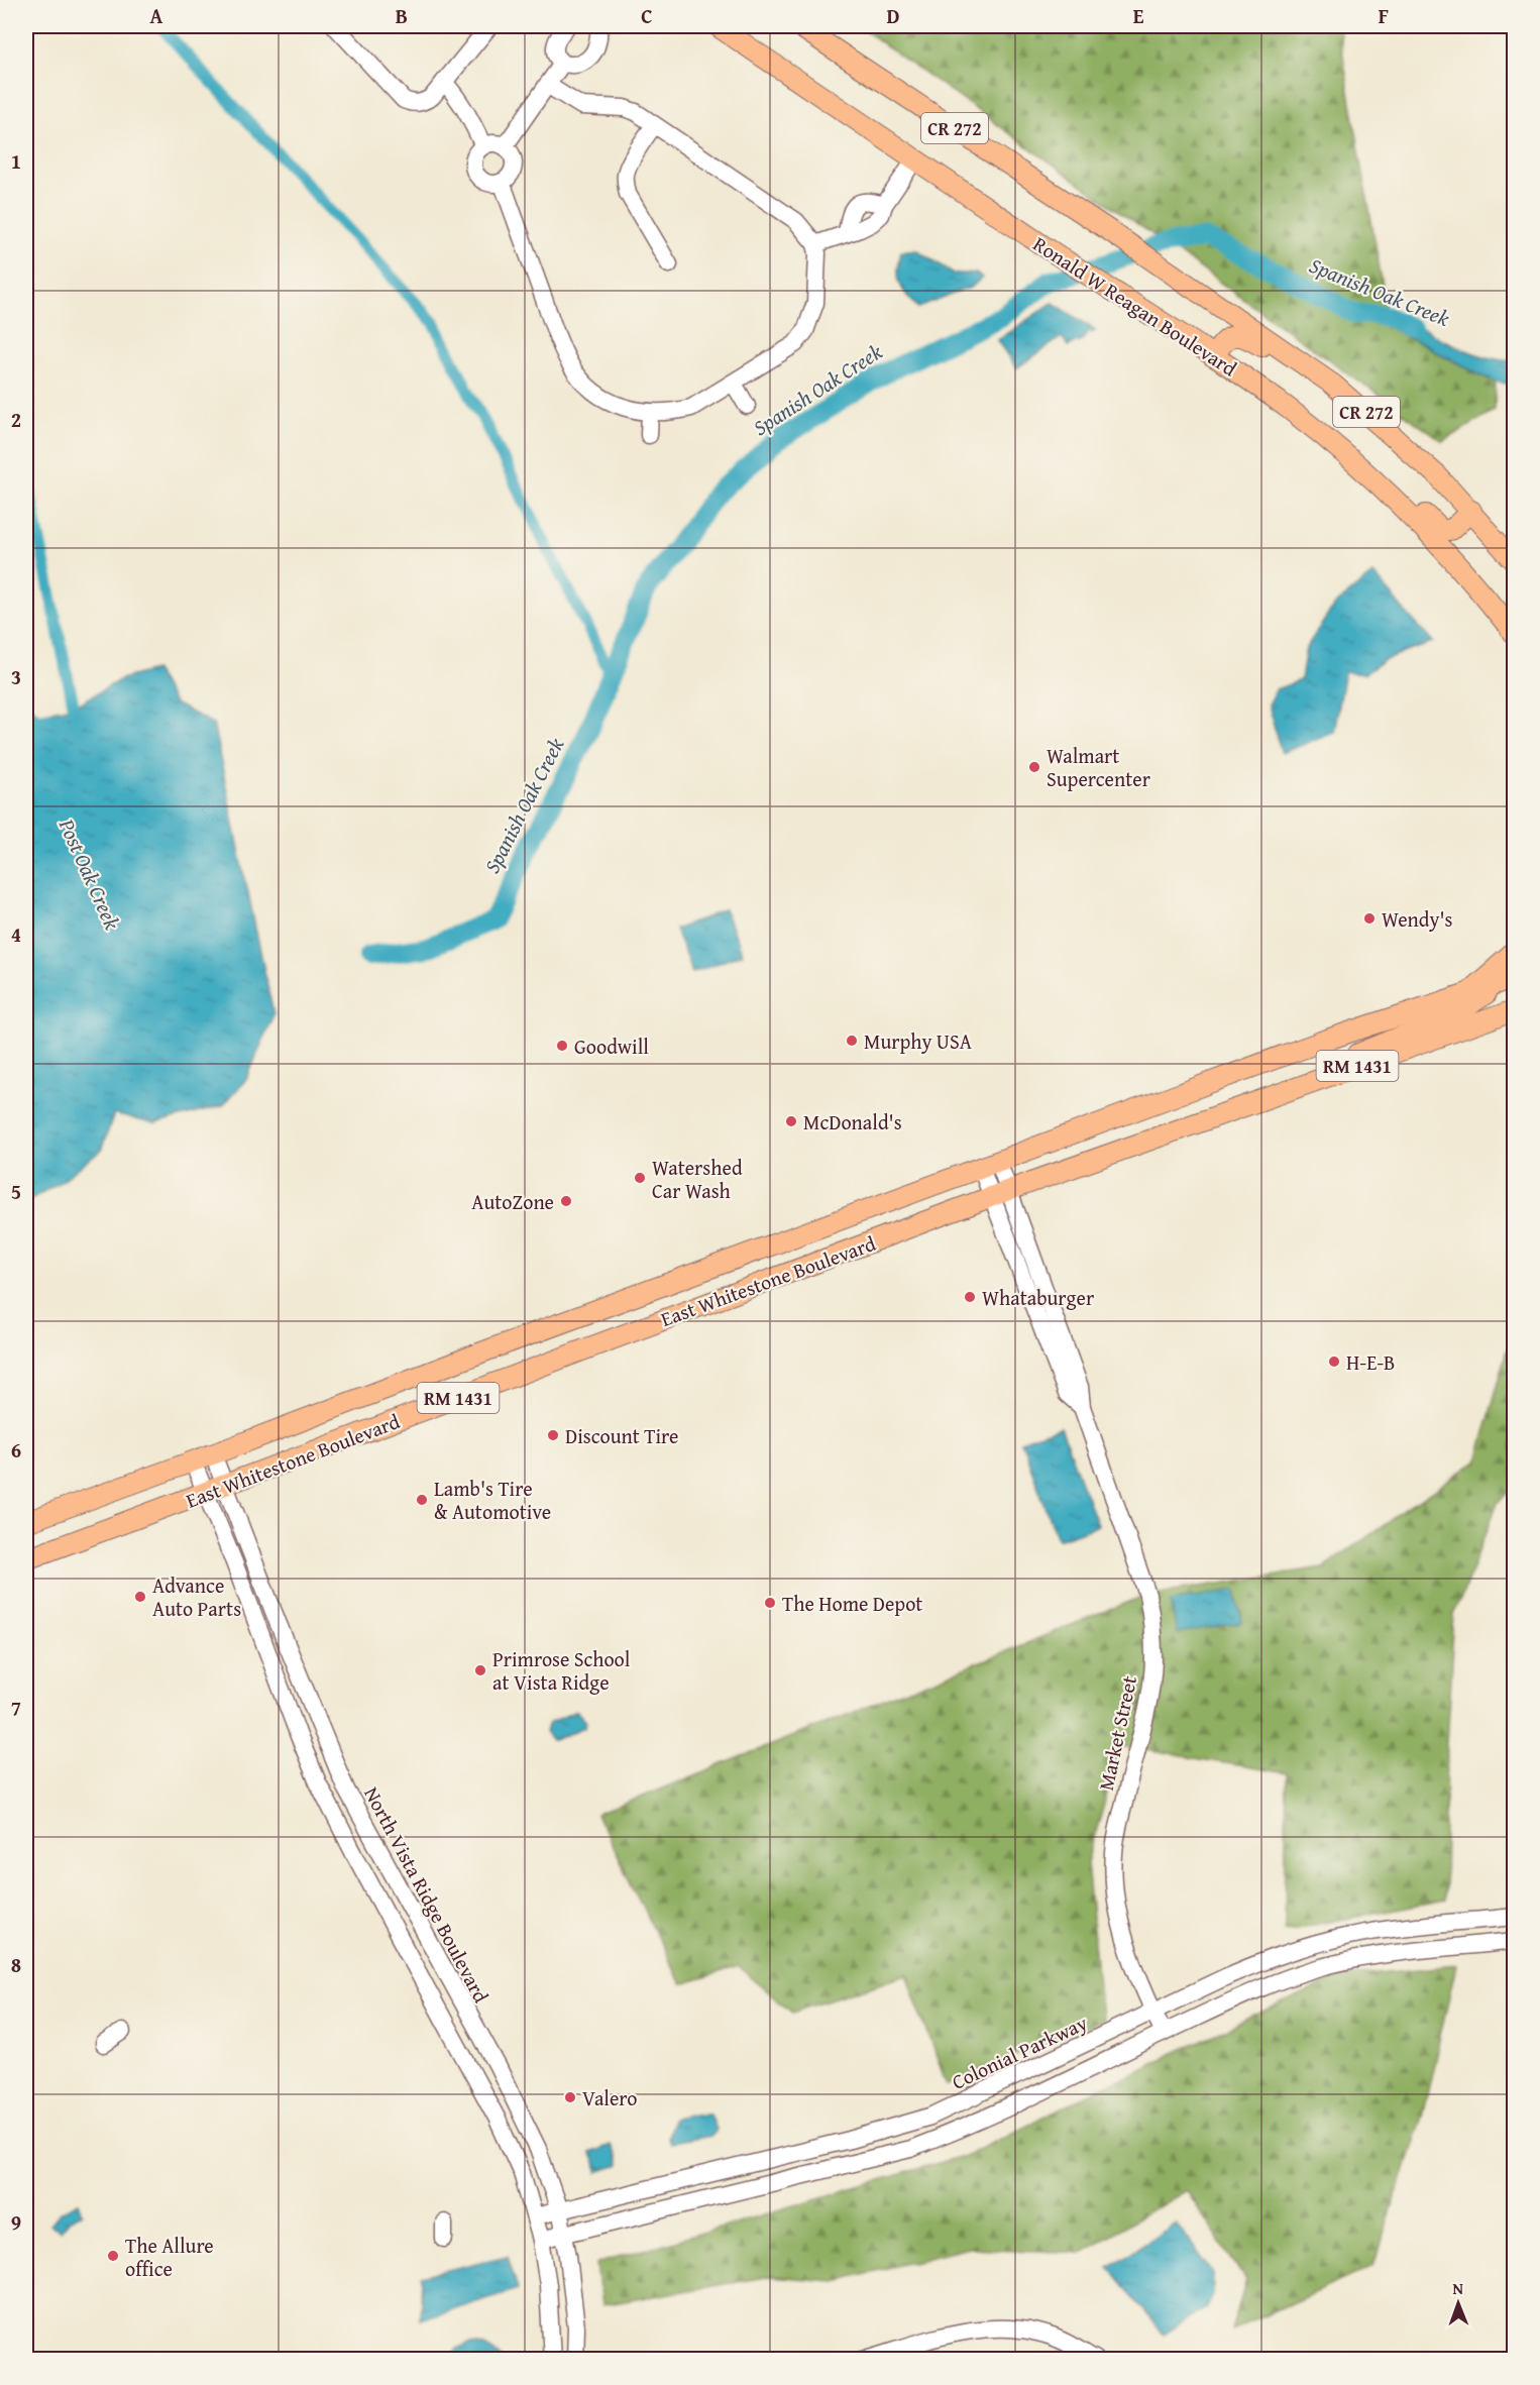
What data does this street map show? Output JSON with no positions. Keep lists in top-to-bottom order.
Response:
{
  "streets": {
    "main road": [
      "CR 272",
      "Ronald W Reagan Boulevard",
      "RM 1431",
      "East Whitestone Boulevard"
    ],
    "street": ["Market Street", "North Vista Ridge Boulevard", "Colonial Parkway"]
  },
  "crossings": [
    ["East Whitestone Boulevard", "Market Street"],
    ["East Whitestone Boulevard", "North Vista Ridge Boulevard"],
    ["Market Street", "Colonial Parkway"],
    ["North Vista Ridge Boulevard", "Colonial Parkway"]
  ],
  "water": ["Spanish Oak Creek", "Post Oak Creek"],
  "places": [
    "Walmart Supercenter",
    "Wendy's",
    "Murphy USA",
    "Goodwill",
    "McDonald's",
    "Watershed Car Wash",
    "AutoZone",
    "Whataburger",
    "H-E-B",
    "Discount Tire",
    "Lamb's Tire & Automotive",
    "Advance Auto Parts",
    "The Home Depot",
    "Primrose School at Vista Ridge",
    "Valero",
    "The Allure office"
  ],
  "north": "top",
  "grid": {
    "columns": [
      "A",
      "B",
      "C",
      "D",
      "E",
      "F"
    ],
    "rows": [
      "1",
      "2",
      "3",
      "4",
      "5",
      "6",
      "7",
      "8",
      "9"
    ]
  }
}
